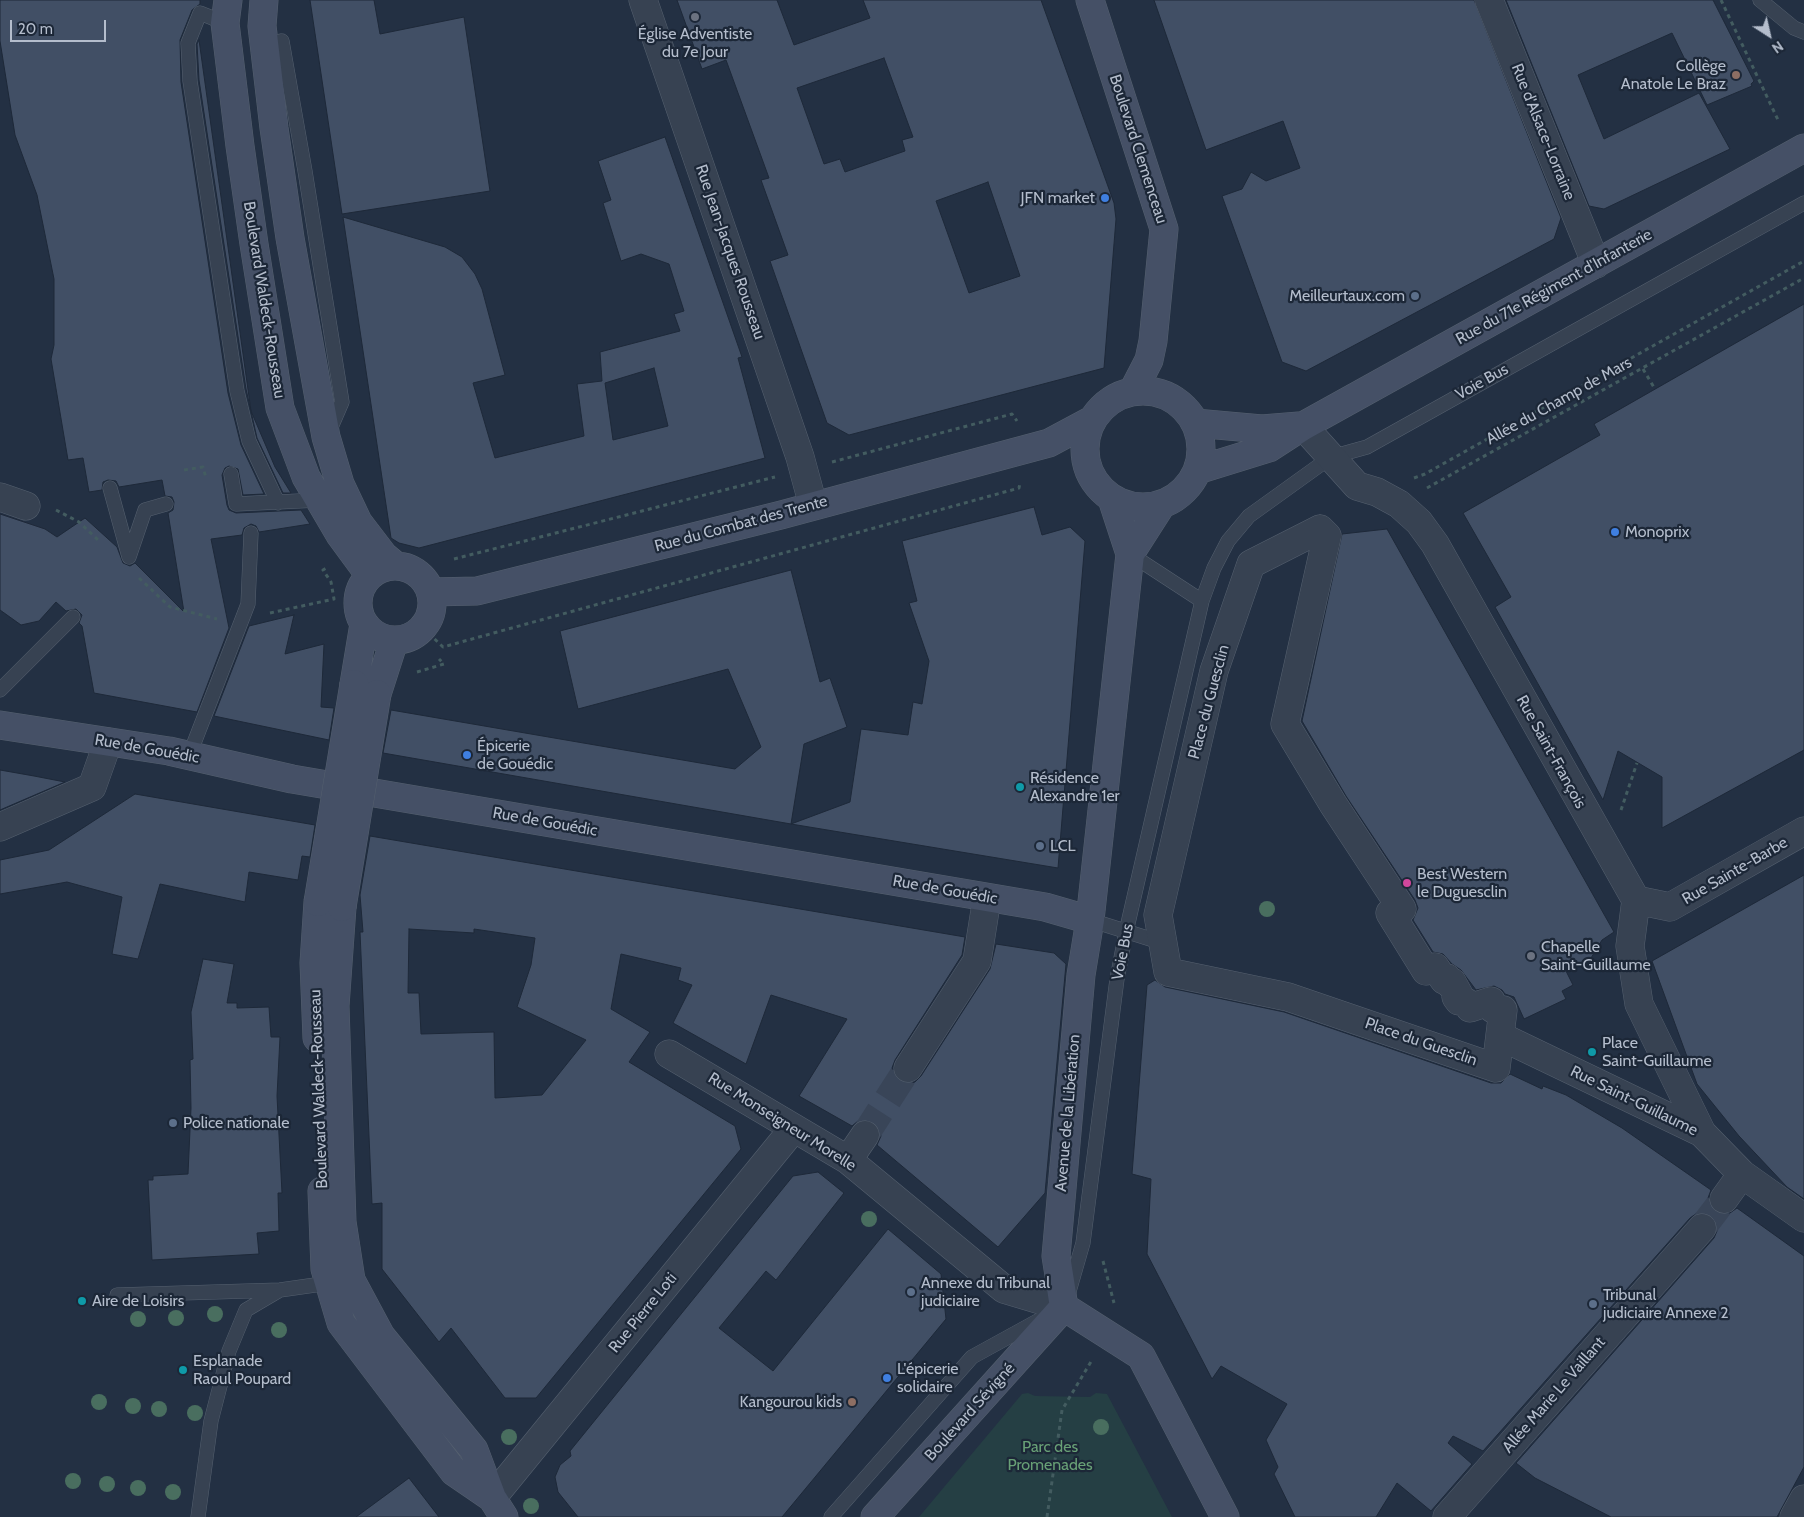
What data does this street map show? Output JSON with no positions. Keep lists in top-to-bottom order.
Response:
{
  "streets": {
    "main road": [
      "Boulevard Clemenceau",
      "Rue du 71e Régiment d'Infanterie",
      "Boulevard Waldeck-Rousseau",
      "Rue du Combat des Trente",
      "Rue de Gouédic",
      "Avenue de la Libération",
      "Boulevard Sévigné"
    ],
    "street": [
      "Rue d'Alsace-Lorraine",
      "Rue Jean-Jacques Rousseau",
      "Place du Guesclin",
      "Rue Saint-François",
      "Rue Sainte-Barbe",
      "Rue Saint-Guillaume",
      "Rue Monseigneur Morelle",
      "Rue Pierre Loti",
      "Allée Marie Le Vaillant"
    ],
    "lane": ["Voie Bus"],
    "path": ["Allée du Champ de Mars"]
  },
  "crossings": [
    ["Rue d'Alsace-Lorraine", "Rue du 71e Régiment d'Infanterie"],
    ["Boulevard Clemenceau", "Rue du 71e Régiment d'Infanterie"],
    ["Boulevard Clemenceau", "Rue du Combat des Trente"],
    ["Rue Jean-Jacques Rousseau", "Rue du Combat des Trente"],
    ["Rue du 71e Régiment d'Infanterie", "Rue du Combat des Trente"],
    ["Rue du 71e Régiment d'Infanterie", "Rue Saint-François"],
    ["Boulevard Waldeck-Rousseau", "Rue du Combat des Trente"],
    ["Boulevard Waldeck-Rousseau", "Rue Pierre Loti"],
    ["Voie Bus", "Rue Saint-François"],
    ["Voie Bus", "Avenue de la Libération"],
    ["Voie Bus", "Rue Monseigneur Morelle"],
    ["Voie Bus", "Boulevard Sévigné"],
    ["Allée du Champ de Mars", "Rue Saint-François"],
    ["Place du Guesclin", "Rue Saint-Guillaume"],
    ["Rue de Gouédic", "Avenue de la Libération"],
    ["Rue Saint-François", "Rue Sainte-Barbe"],
    ["Avenue de la Libération", "Rue Monseigneur Morelle"],
    ["Avenue de la Libération", "Boulevard Sévigné"],
    ["Rue Monseigneur Morelle", "Rue Pierre Loti"],
    ["Rue Monseigneur Morelle", "Boulevard Sévigné"]
  ],
  "parks": ["Parc des Promenades"],
  "places": [
    "Église Adventiste du 7e Jour",
    "Collège Anatole Le Braz",
    "JFN market",
    "Meilleurtaux.com",
    "Monoprix",
    "Épicerie de Gouédic",
    "Résidence Alexandre 1er",
    "LCL",
    "Best Western le Duguesclin",
    "Chapelle Saint-Guillaume",
    "Place Saint-Guillaume",
    "Police nationale",
    "Annexe du Tribunal judiciaire",
    "Aire de Loisirs",
    "Tribunal judiciaire Annexe 2",
    "Esplanade Raoul Poupard",
    "L'épicerie solidaire",
    "Kangourou kids"
  ],
  "scale_bar": "20 m",
  "north": "bottom right"
}
